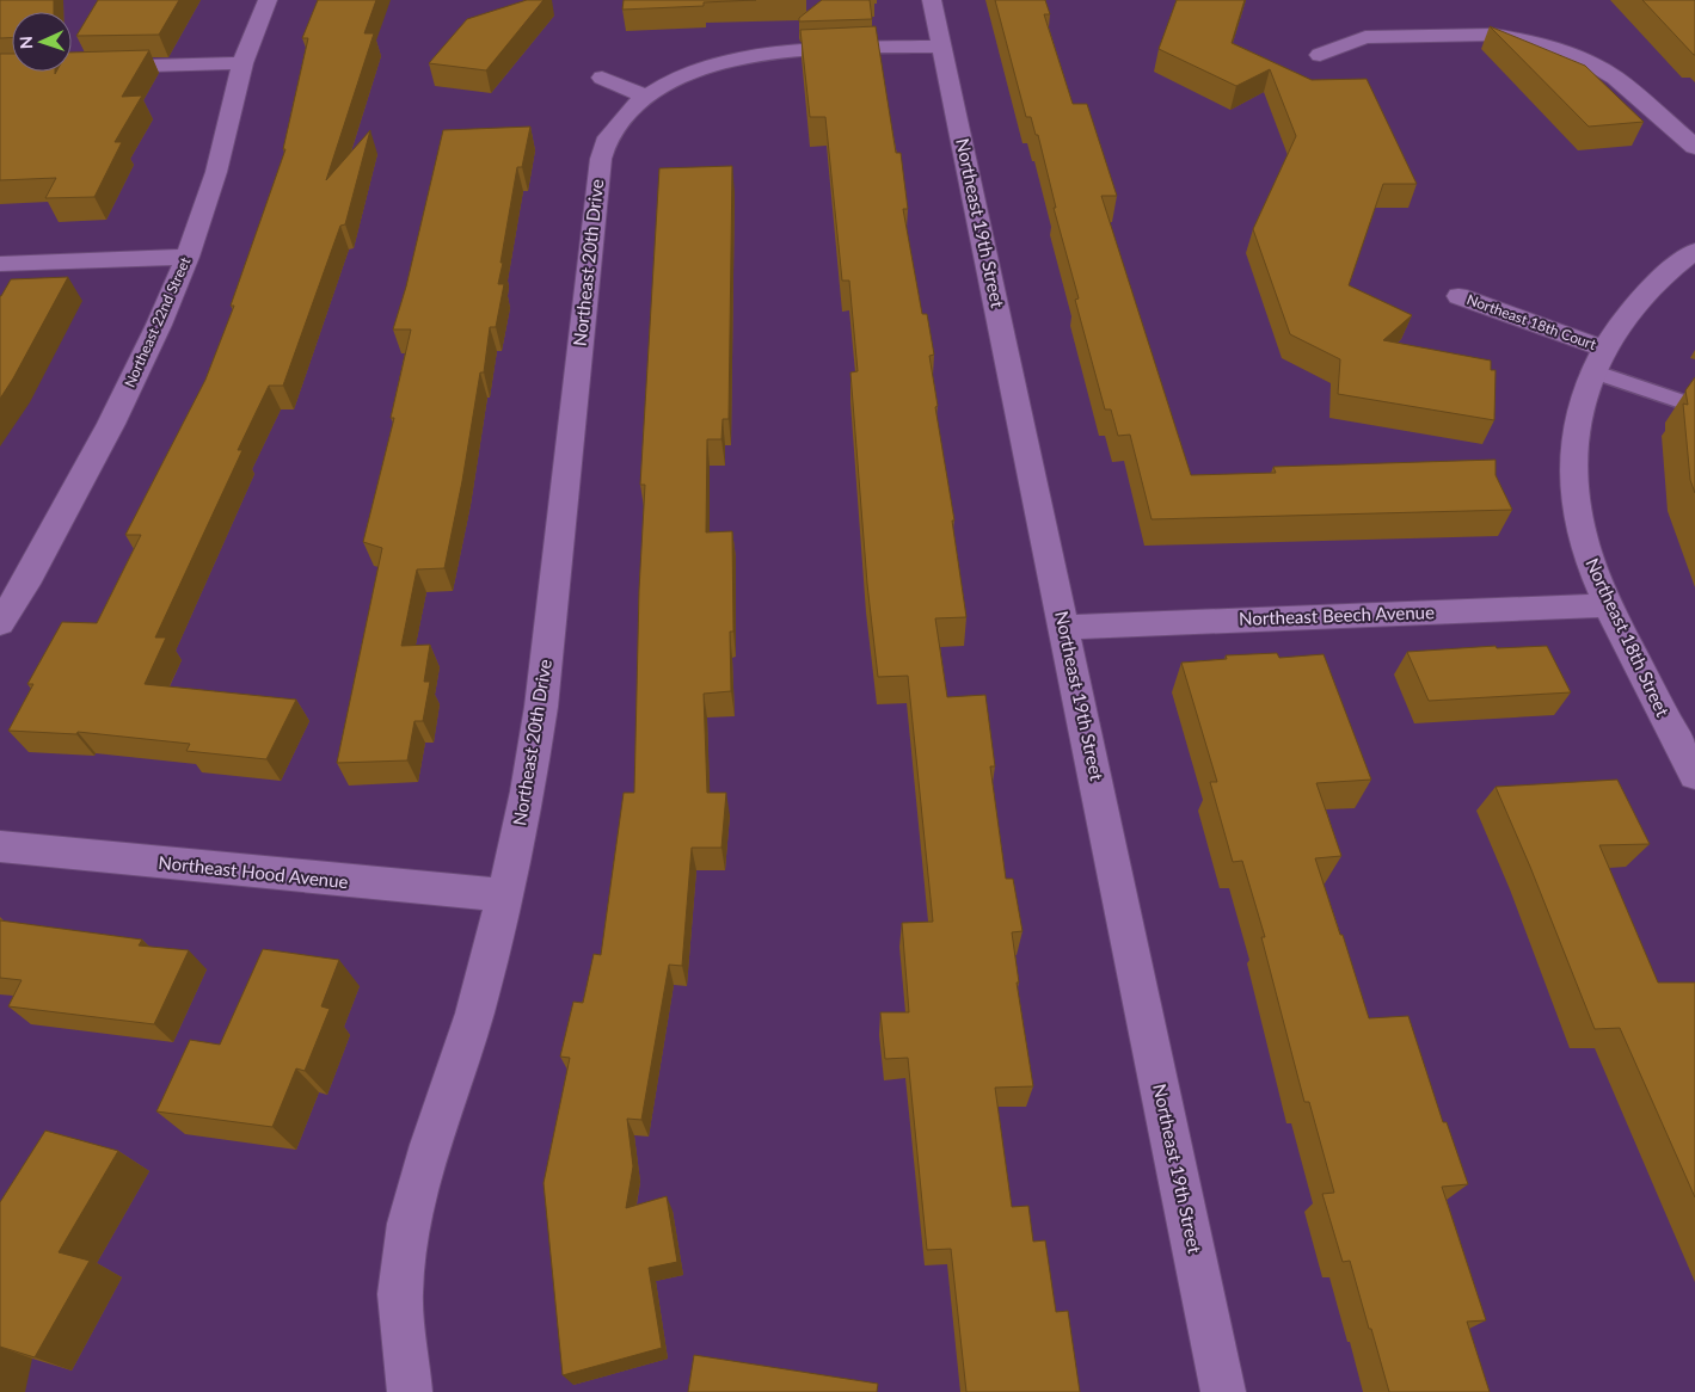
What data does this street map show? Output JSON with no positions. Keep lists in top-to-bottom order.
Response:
{
  "streets": {
    "street": [
      "Northeast 19th Street",
      "Northeast 20th Drive",
      "Northeast 22nd Street",
      "Northeast 18th Court",
      "Northeast Beech Avenue",
      "Northeast 18th Street",
      "Northeast Hood Avenue"
    ]
  },
  "crossings": [
    ["Northeast 19th Street", "Northeast 20th Drive"],
    ["Northeast 19th Street", "Northeast Beech Avenue"],
    ["Northeast 20th Drive", "Northeast Hood Avenue"],
    ["Northeast 18th Court", "Northeast 18th Street"],
    ["Northeast Beech Avenue", "Northeast 18th Street"]
  ],
  "north": "left"
}
